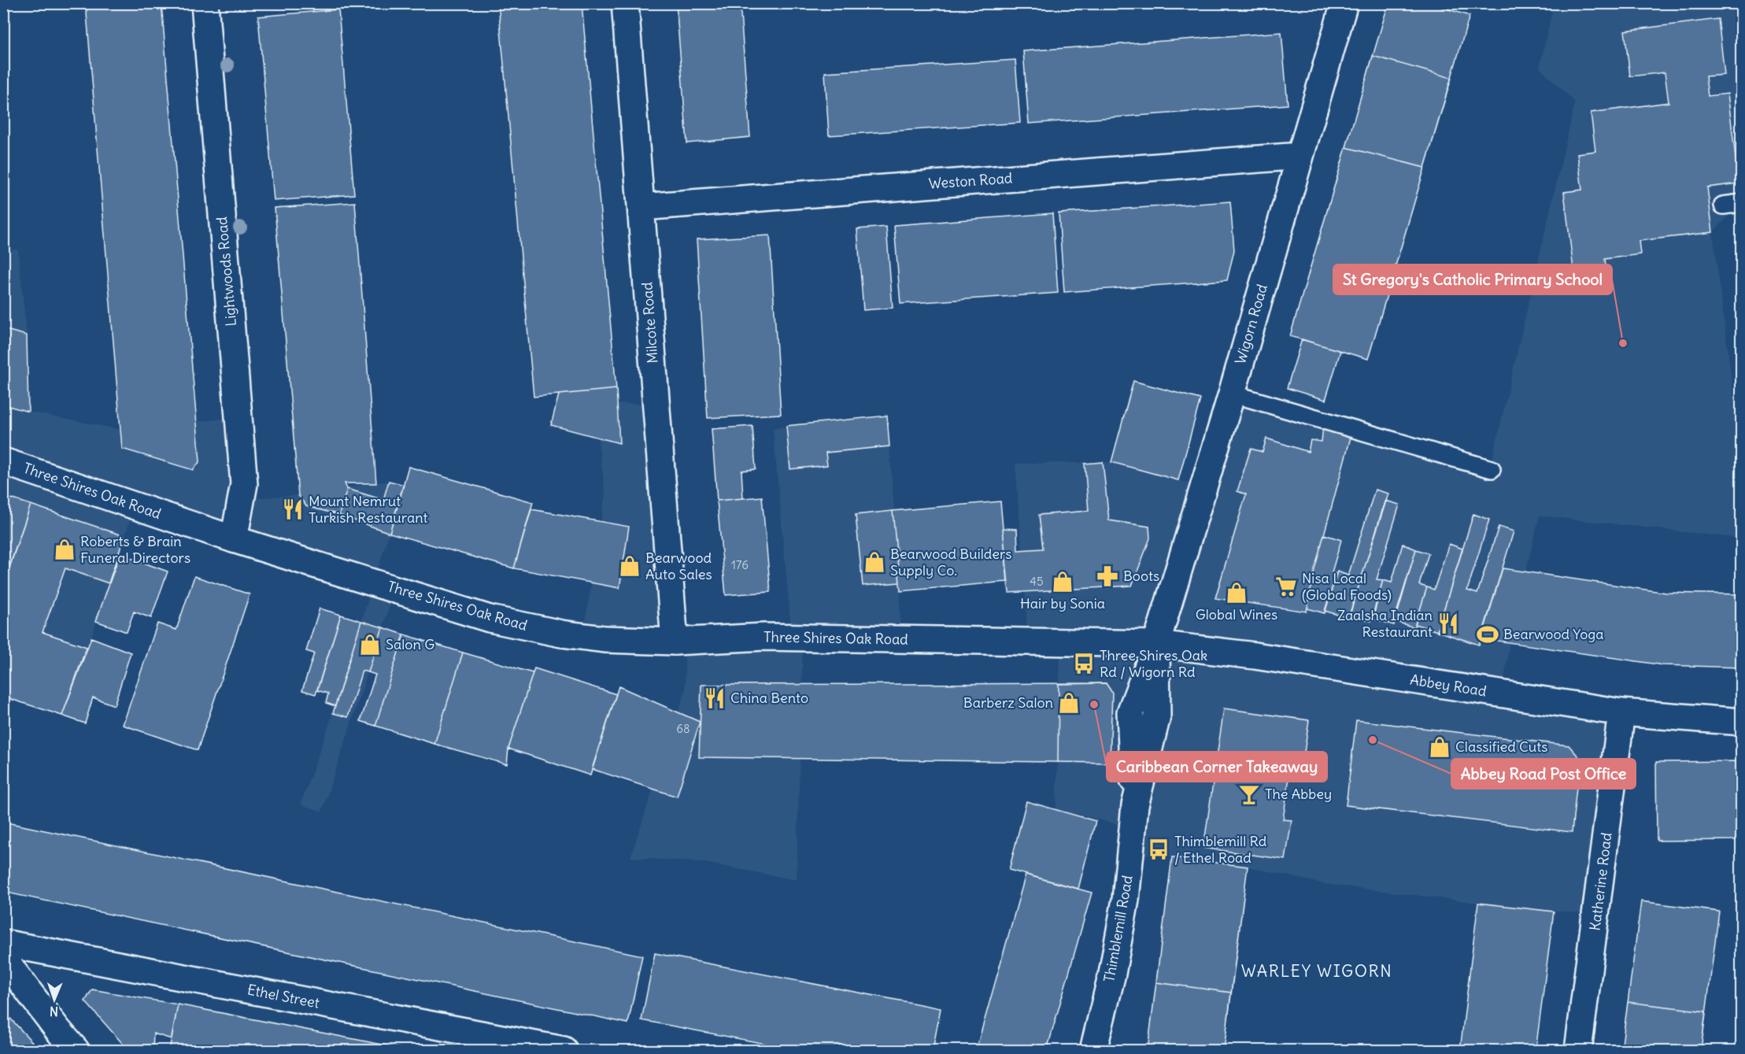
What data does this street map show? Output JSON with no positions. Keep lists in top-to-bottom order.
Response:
{
  "streets": {
    "street": [
      "Weston Road",
      "Lightwoods Road",
      "Milcote Road",
      "Wigorn Road",
      "Three Shires Oak Road",
      "Abbey Road",
      "Katherine Road",
      "Thimblemill Road",
      "Ethel Street"
    ]
  },
  "crossings": [
    ["Weston Road", "Milcote Road"],
    ["Weston Road", "Wigorn Road"],
    ["Lightwoods Road", "Three Shires Oak Road"],
    ["Milcote Road", "Three Shires Oak Road"],
    ["Wigorn Road", "Three Shires Oak Road"],
    ["Wigorn Road", "Abbey Road"],
    ["Wigorn Road", "Thimblemill Road"],
    ["Three Shires Oak Road", "Abbey Road"],
    ["Three Shires Oak Road", "Thimblemill Road"],
    ["Abbey Road", "Katherine Road"],
    ["Abbey Road", "Thimblemill Road"]
  ],
  "districts": ["WARLEY WIGORN"],
  "places": {
    "other": ["St Gregory's Catholic Primary School", "Caribbean Corner Takeaway", "Abbey Road Post Office"],
    "restaurant": ["Mount Nemrut Turkish Restaurant", "Zaalsha Indian Restaurant", "China Bento"],
    "shop": [
      "Roberts & Brain Funeral Directors",
      "Bearwood Builders Supply Co.",
      "Bearwood Auto Sales",
      "Hair by Sonia",
      "Global Wines",
      "Salon G",
      "Barberz Salon",
      "Classified Cuts"
    ],
    "pharmacy": ["Boots"],
    "supermarket": ["Nisa Local (Global Foods)"],
    "sports": ["Bearwood Yoga"],
    "bus stop": ["Three Shires Oak Rd / Wigorn Rd", "Thimblemill Rd / Ethel Road"],
    "bar": ["The Abbey"]
  },
  "house_numbers": ["176", "45", "68"],
  "north": "bottom"
}
